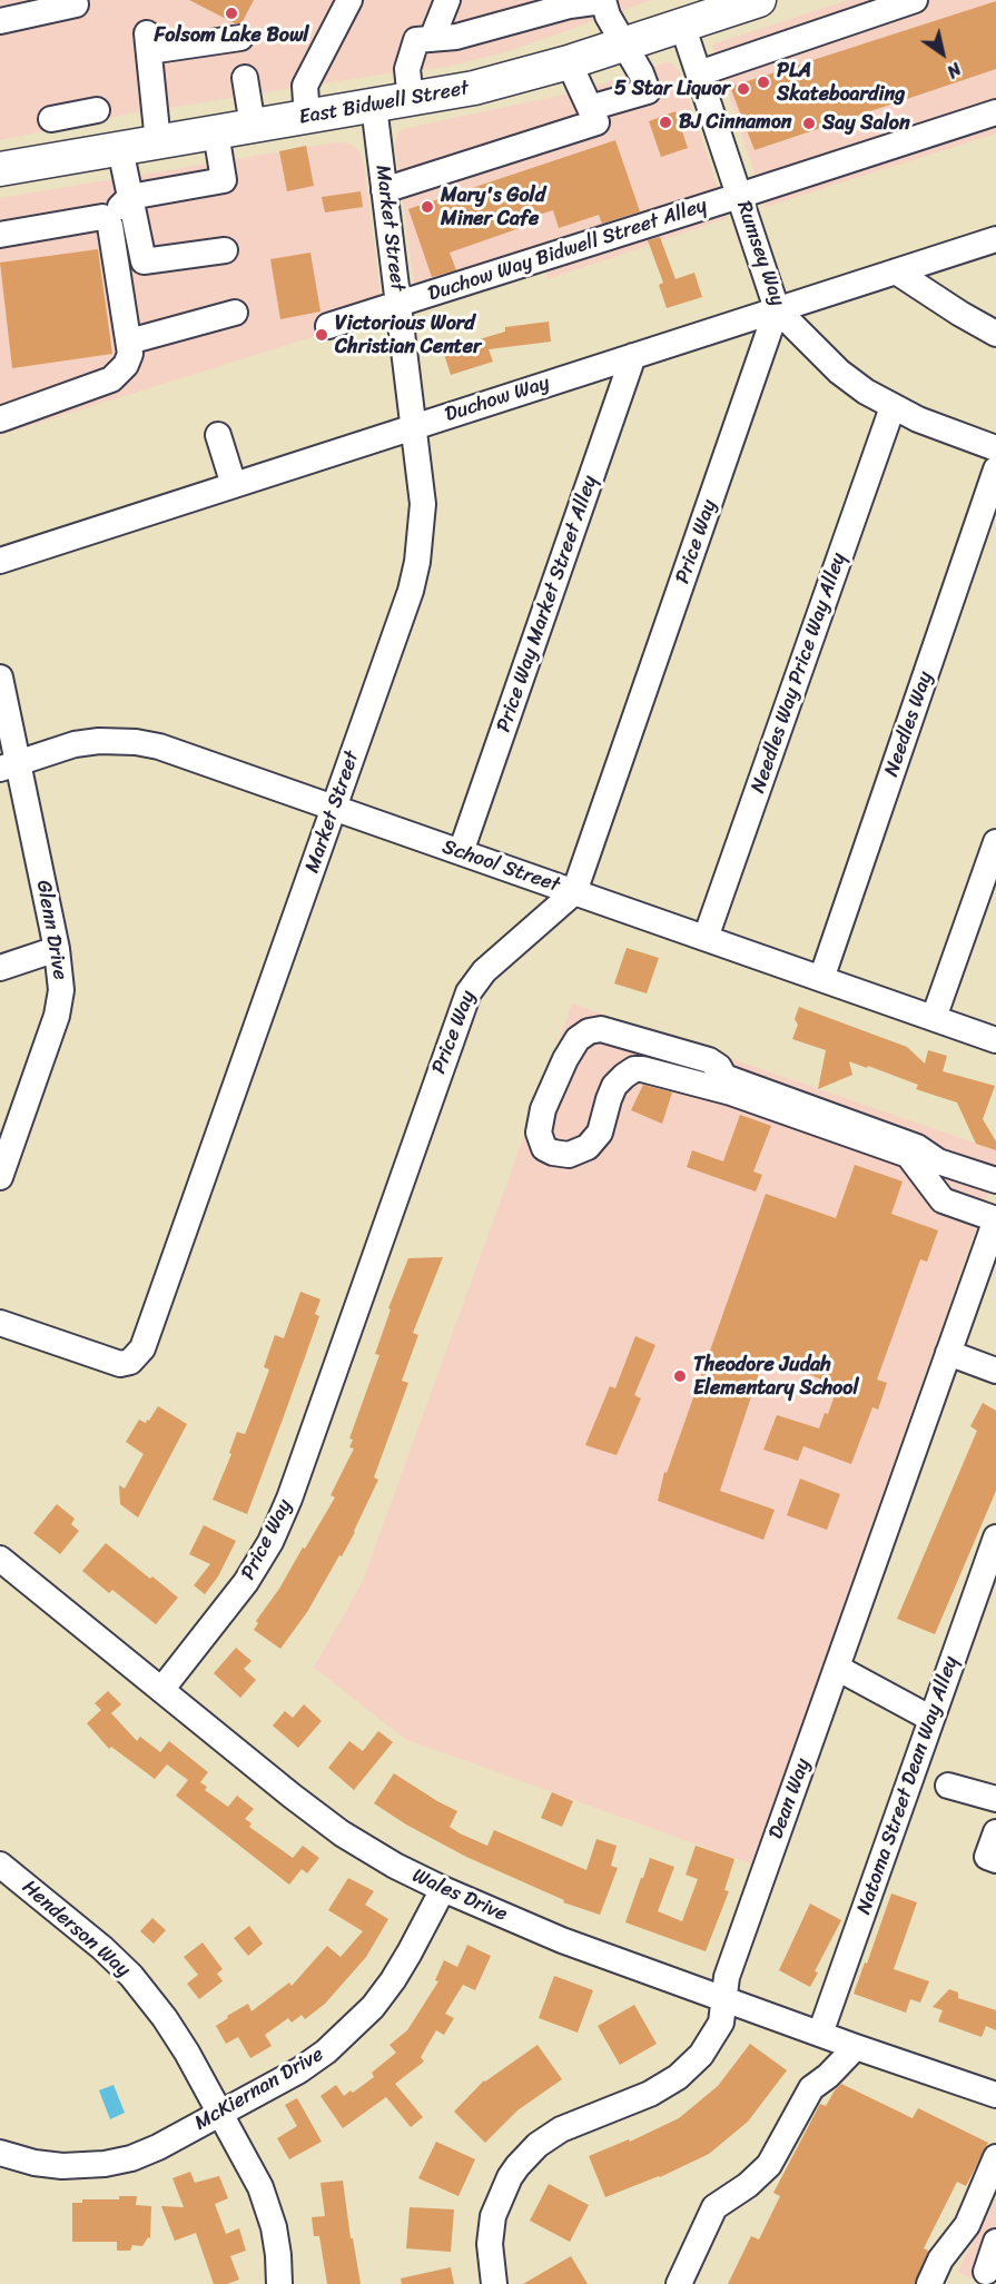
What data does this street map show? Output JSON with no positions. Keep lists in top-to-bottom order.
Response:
{
  "streets": {
    "main road": ["East Bidwell Street"],
    "street": [
      "Market Street",
      "Duchow Way Bidwell Street Alley",
      "Rumsey Way",
      "Duchow Way",
      "Price Way",
      "Price Way Market Street Alley",
      "Needles Way Price Way Alley",
      "Needles Way",
      "School Street",
      "Glenn Drive",
      "Natoma Street Dean Way Alley",
      "Dean Way",
      "Wales Drive",
      "Henderson Way",
      "McKiernan Drive"
    ]
  },
  "crossings": [
    ["East Bidwell Street", "Market Street"],
    ["East Bidwell Street", "Rumsey Way"],
    ["Market Street", "Duchow Way Bidwell Street Alley"],
    ["Market Street", "Duchow Way"],
    ["Market Street", "School Street"],
    ["Duchow Way Bidwell Street Alley", "Rumsey Way"],
    ["Rumsey Way", "Duchow Way"],
    ["Rumsey Way", "Price Way"],
    ["Rumsey Way", "Needles Way Price Way Alley"],
    ["Duchow Way", "Price Way"],
    ["Duchow Way", "Price Way Market Street Alley"],
    ["Price Way", "School Street"],
    ["Price Way", "Wales Drive"],
    ["Price Way Market Street Alley", "School Street"],
    ["Needles Way Price Way Alley", "School Street"],
    ["Needles Way", "School Street"],
    ["School Street", "Glenn Drive"],
    ["Natoma Street Dean Way Alley", "Wales Drive"],
    ["Dean Way", "Wales Drive"],
    ["Wales Drive", "McKiernan Drive"],
    ["Henderson Way", "McKiernan Drive"]
  ],
  "places": [
    "Folsom Lake Bowl",
    "PLA Skateboarding",
    "5 Star Liquor",
    "BJ Cinnamon",
    "Say Salon",
    "Mary's Gold Miner Cafe",
    "Victorious Word Christian Center",
    "Theodore Judah Elementary School"
  ],
  "north": "bottom right"
}
